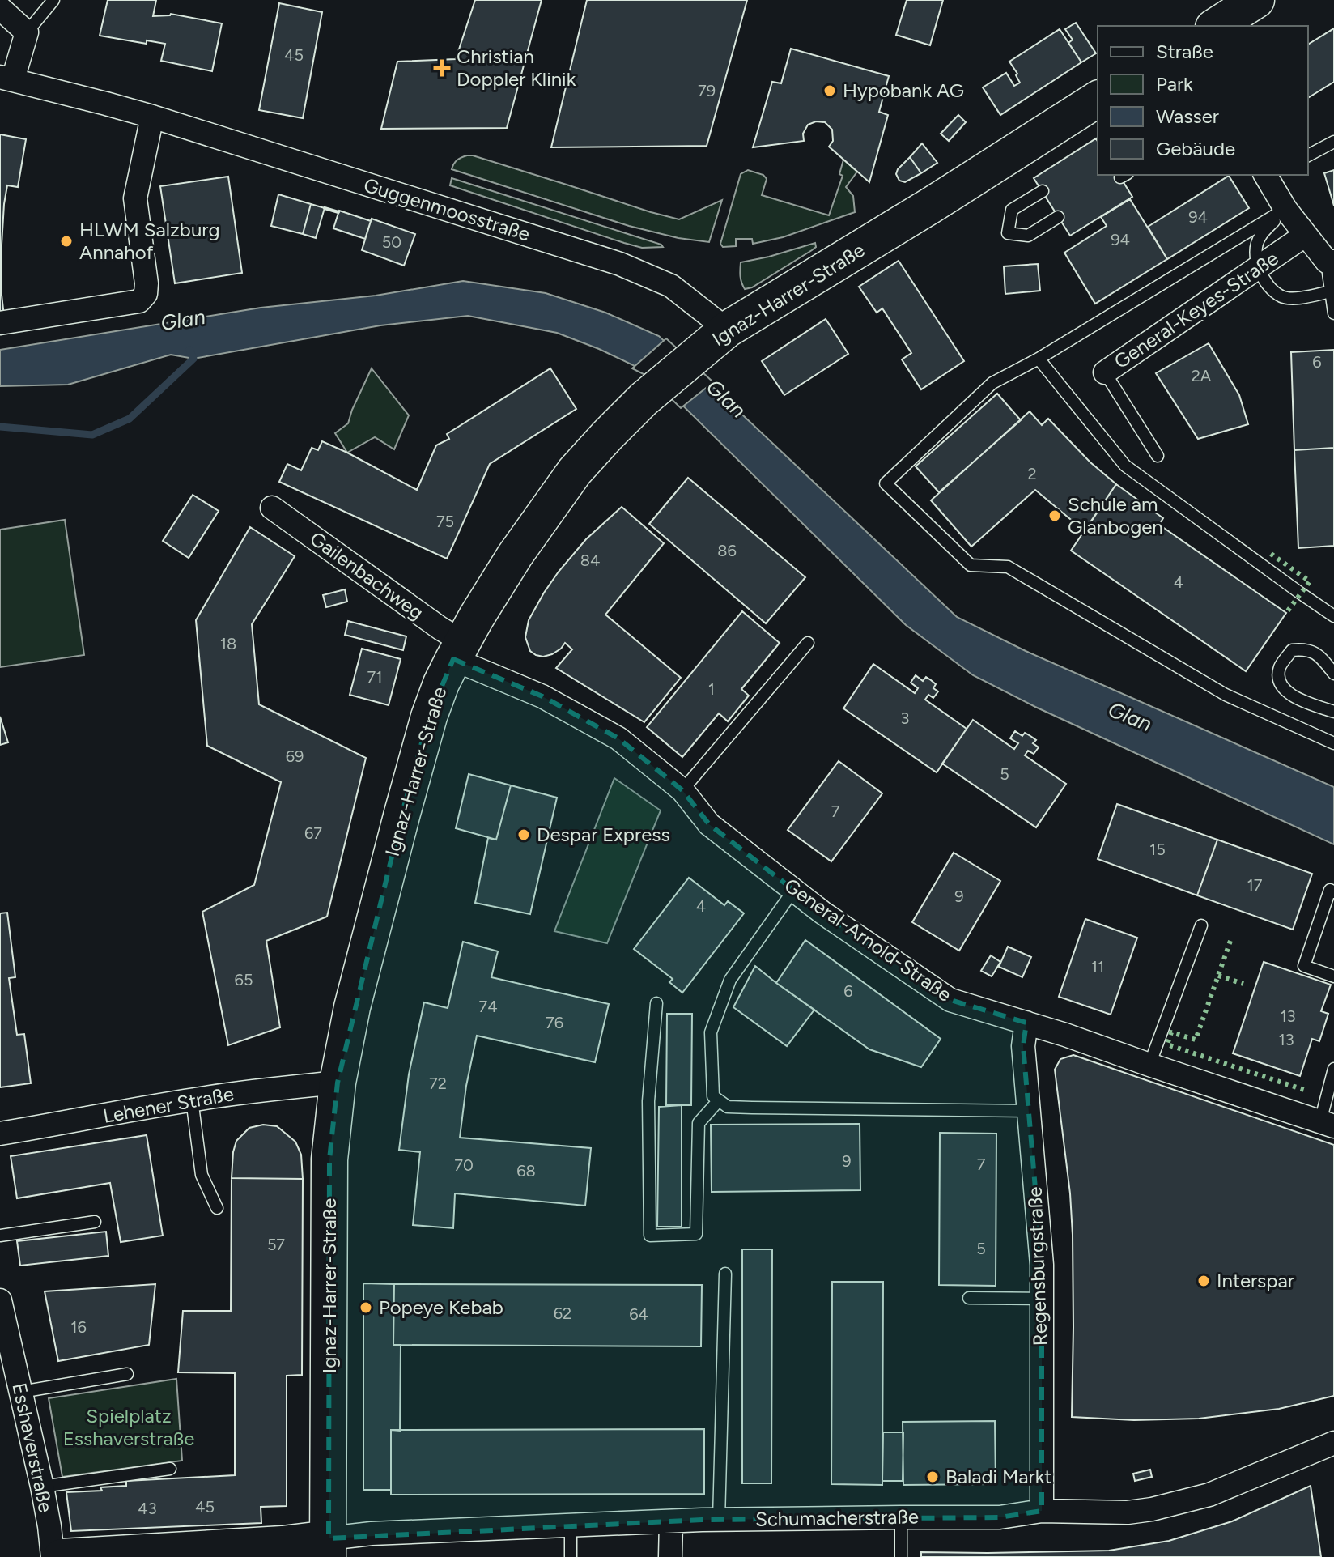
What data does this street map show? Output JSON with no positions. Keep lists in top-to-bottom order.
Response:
{
  "streets": {
    "main road": ["Ignaz-Harrer-Straße"],
    "street": [
      "Guggenmoosstraße",
      "General-Keyes-Straße",
      "Gailenbachweg",
      "General-Arnold-Straße",
      "Lehener Straße",
      "Regensburgstraße",
      "Esshaverstraße",
      "Schumacherstraße"
    ]
  },
  "crossings": [
    ["Guggenmoosstraße", "Ignaz-Harrer-Straße"],
    ["Ignaz-Harrer-Straße", "Gailenbachweg"],
    ["Ignaz-Harrer-Straße", "General-Arnold-Straße"],
    ["Ignaz-Harrer-Straße", "Lehener Straße"],
    ["Ignaz-Harrer-Straße", "Schumacherstraße"],
    ["Gailenbachweg", "General-Arnold-Straße"],
    ["General-Arnold-Straße", "Regensburgstraße"],
    ["Regensburgstraße", "Schumacherstraße"]
  ],
  "water": ["Glan"],
  "parks": ["Spielplatz Esshaverstraße"],
  "places": {
    "health": ["Christian Doppler Klinik"],
    "other": [
      "Hypobank AG",
      "HLWM Salzburg Annahof",
      "Schule am Glanbogen",
      "Despar Express",
      "Interspar",
      "Popeye Kebab",
      "Baladi Markt"
    ]
  },
  "house_numbers": [
    "45",
    "79",
    "94",
    "94",
    "50",
    "6",
    "2A",
    "2",
    "75",
    "86",
    "84",
    "4",
    "18",
    "71",
    "1",
    "3",
    "69",
    "5",
    "7",
    "67",
    "15",
    "17",
    "9",
    "4",
    "11",
    "65",
    "6",
    "74",
    "13",
    "76",
    "13",
    "72",
    "9",
    "7",
    "70",
    "68",
    "57",
    "5",
    "62",
    "64",
    "16",
    "45",
    "43"
  ],
  "legend": [
    "Straße",
    "Park",
    "Wasser",
    "Gebäude"
  ]
}
